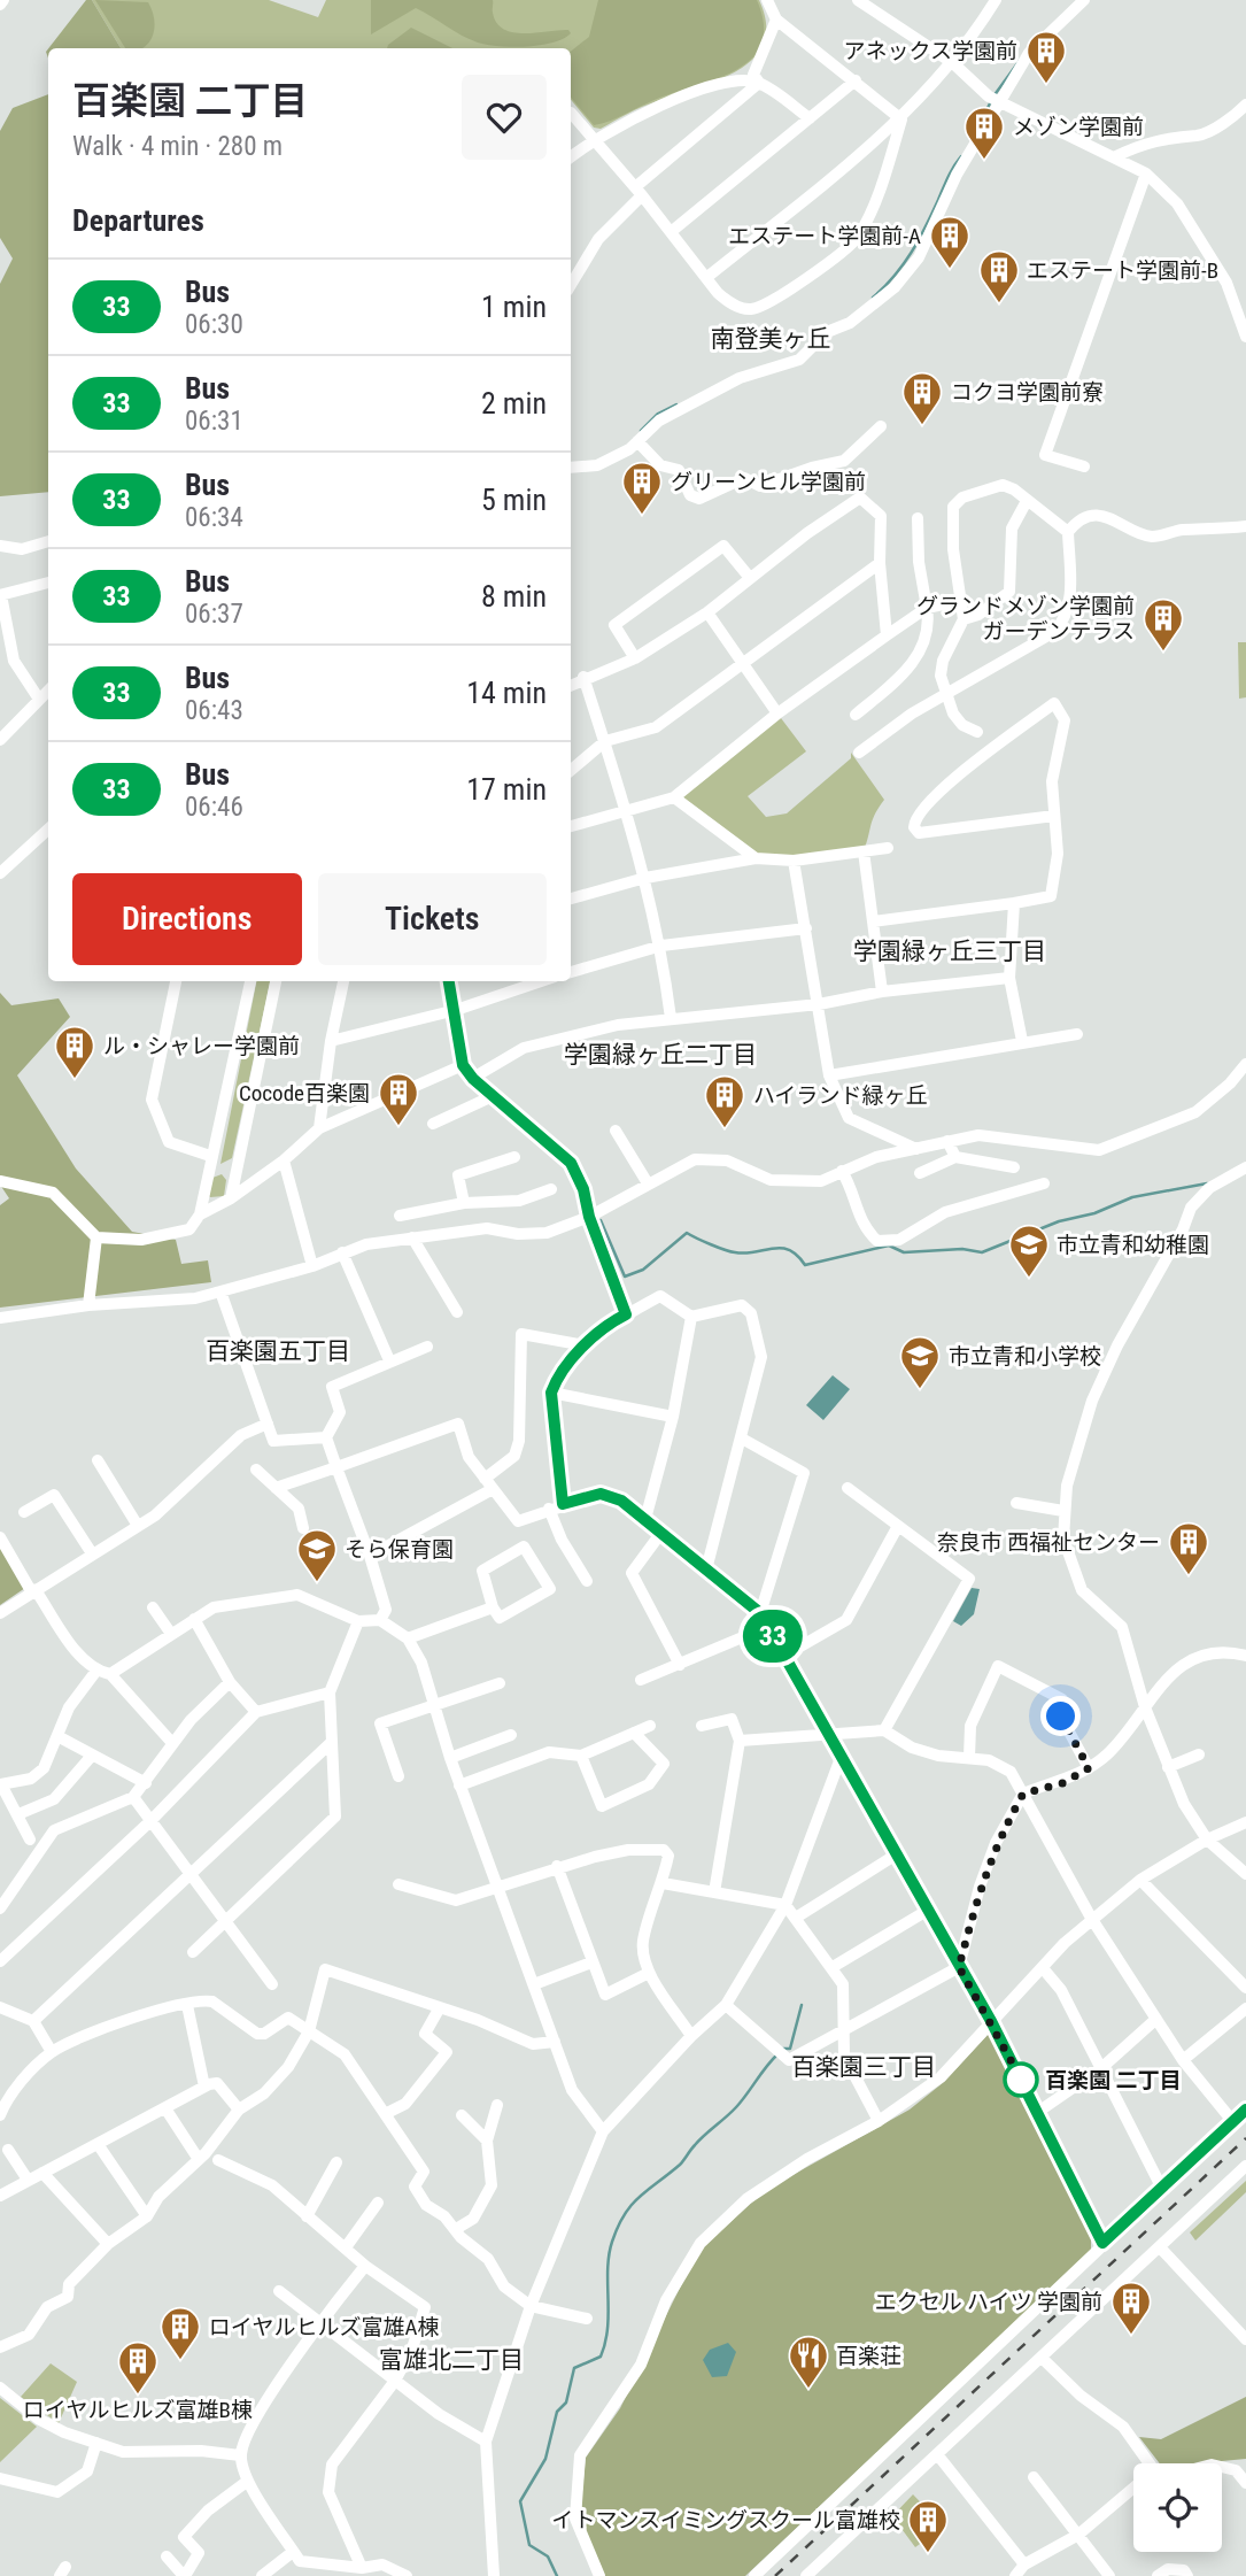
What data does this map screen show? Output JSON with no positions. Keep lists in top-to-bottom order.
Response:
{
  "districts": [
    "南登美ヶ丘",
    "学園緑ヶ丘三丁目",
    "学園緑ヶ丘二丁目",
    "百楽園五丁目",
    "百楽園三丁目",
    "富雄北二丁目"
  ],
  "places": {
    "building": [
      "アネックス学園前",
      "メゾン学園前",
      "エステート学園前-A",
      "エステート学園前-B",
      "コクヨ学園前寮",
      "グリーンヒル学園前",
      "グランドメゾン学園前 ガーデンテラス",
      "ル・シャレー学園前",
      "Cocode百楽園",
      "ハイランド緑ヶ丘",
      "奈良市 西福祉センター",
      "エクセル ハイツ 学園前",
      "ロイヤルヒルズ富雄A棟",
      "ロイヤルヒルズ富雄B棟",
      "イトマンスイミングスクール富雄校"
    ],
    "school or university": ["市立青和幼稚園", "市立青和小学校", "そら保育園"],
    "other": ["百楽園 二丁目"],
    "restaurant": ["百楽荘"]
  },
  "lines": ["bus line 33"],
  "page": {
    "on_map": "33",
    "heading": [
      ["百楽園 二丁目", "Walk · 4 min · 280 m"],
      "Departures"
    ],
    "list": [
      {
        "mark": "33",
        "name": "Bus",
        "note": "06:30",
        "value": "1 min"
      },
      {
        "mark": "33",
        "name": "Bus",
        "note": "06:31",
        "value": "2 min"
      },
      {
        "mark": "33",
        "name": "Bus",
        "note": "06:34",
        "value": "5 min"
      },
      {
        "mark": "33",
        "name": "Bus",
        "note": "06:37",
        "value": "8 min"
      },
      {
        "mark": "33",
        "name": "Bus",
        "note": "06:43",
        "value": "14 min"
      },
      {
        "mark": "33",
        "name": "Bus",
        "note": "06:46",
        "value": "17 min"
      }
    ],
    "buttons": ["Directions", "Tickets"]
  }
}
